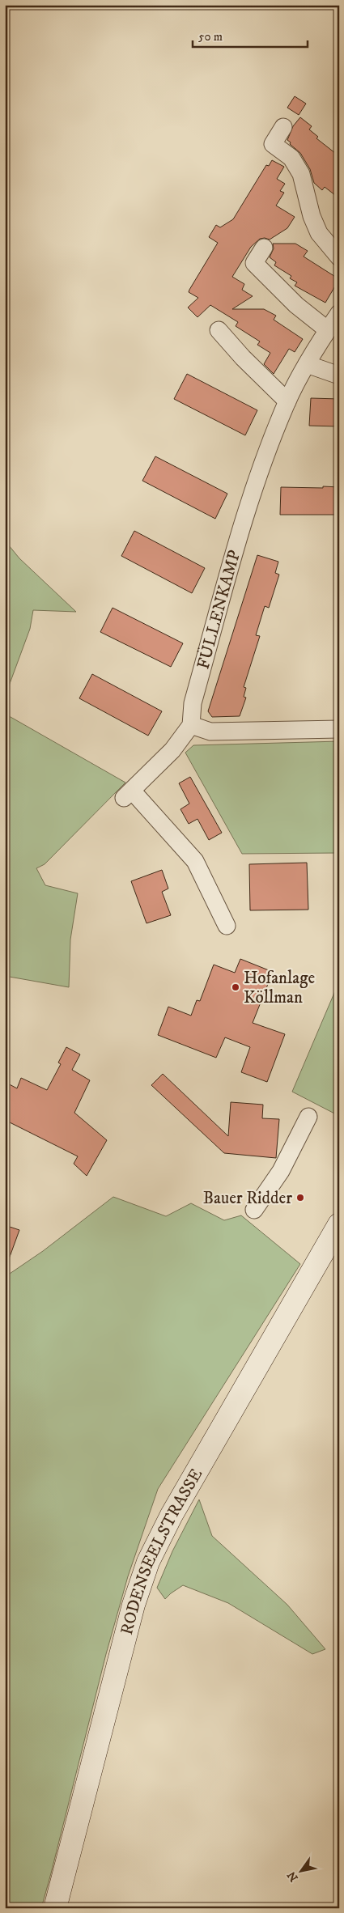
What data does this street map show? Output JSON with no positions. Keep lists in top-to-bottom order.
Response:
{
  "streets": {
    "main road": ["RODENSEELSTRASSE"],
    "street": ["FÜLLENKAMP"]
  },
  "places": ["Hofanlage Köllman", "Bauer Ridder"],
  "scale_bar": "50 m",
  "north": "bottom left"
}
